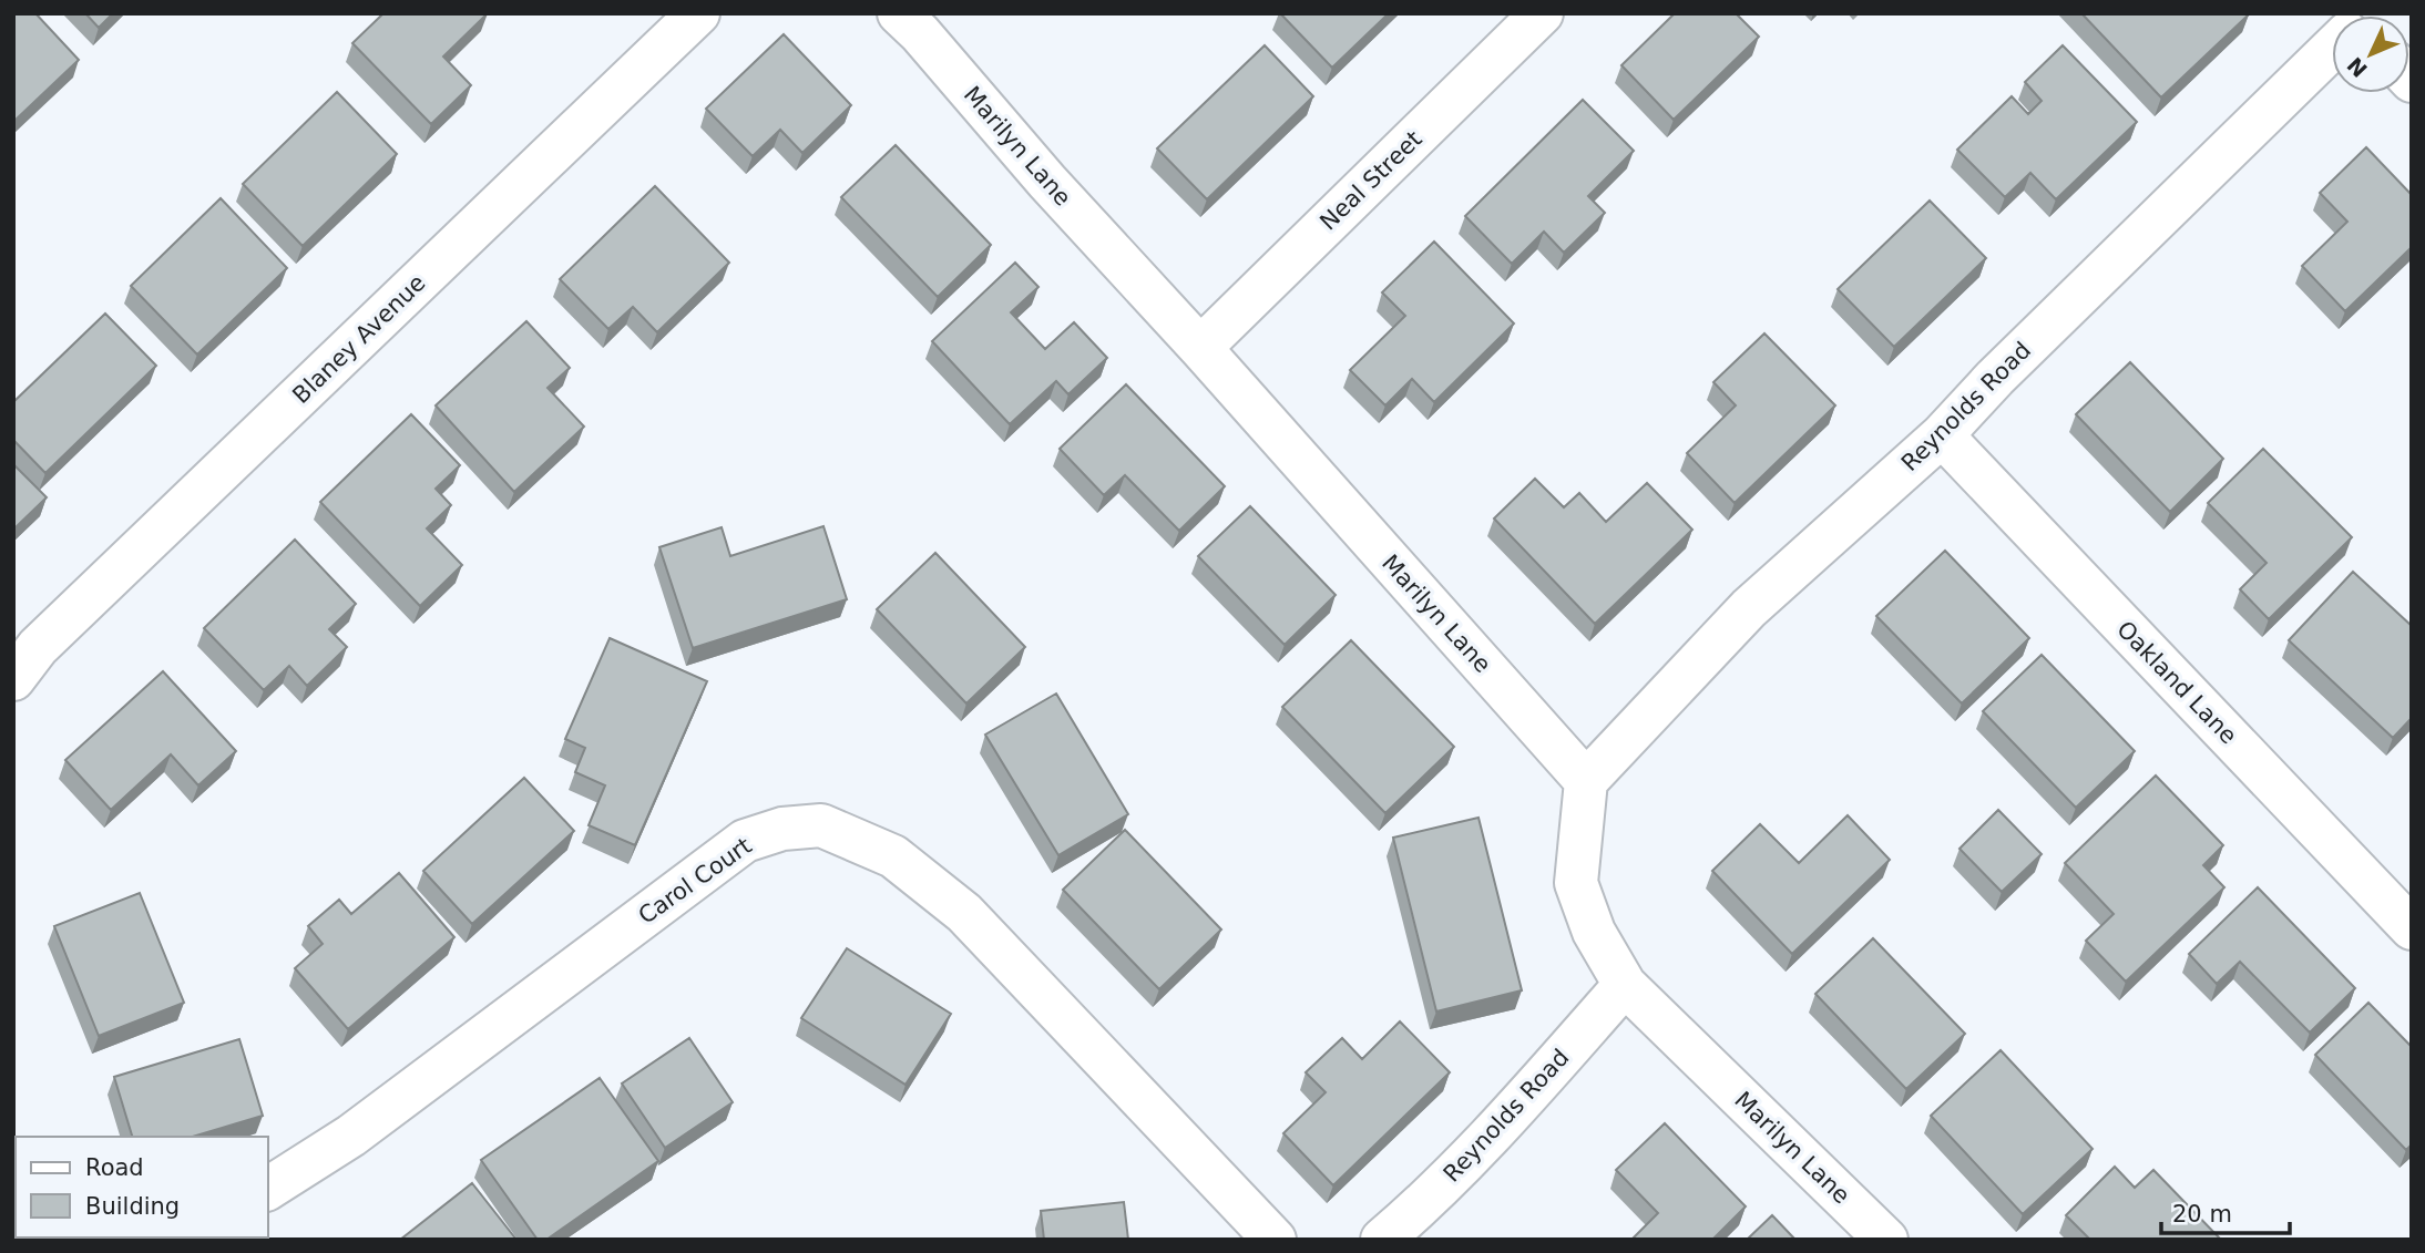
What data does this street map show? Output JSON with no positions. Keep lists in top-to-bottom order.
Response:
{
  "streets": {
    "street": [
      "Marilyn Lane",
      "Neal Street",
      "Blaney Avenue",
      "Reynolds Road",
      "Oakland Lane",
      "Carol Court"
    ]
  },
  "crossings": [
    ["Marilyn Lane", "Neal Street"],
    ["Marilyn Lane", "Reynolds Road"],
    ["Reynolds Road", "Oakland Lane"]
  ],
  "legend": ["Road", "Building"],
  "scale_bar": "20 m",
  "north": "bottom left"
}
